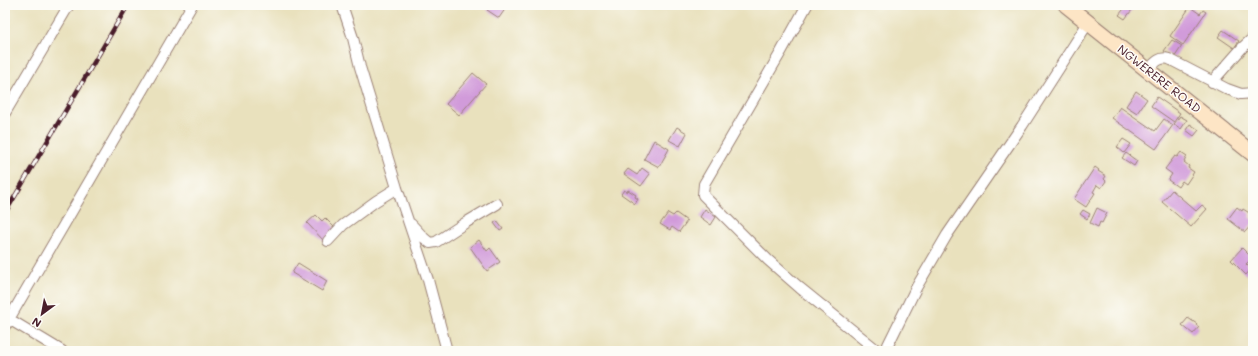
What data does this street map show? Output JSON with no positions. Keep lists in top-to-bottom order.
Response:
{
  "streets": {
    "main road": ["NGWERERE ROAD"]
  },
  "north": "bottom left"
}
